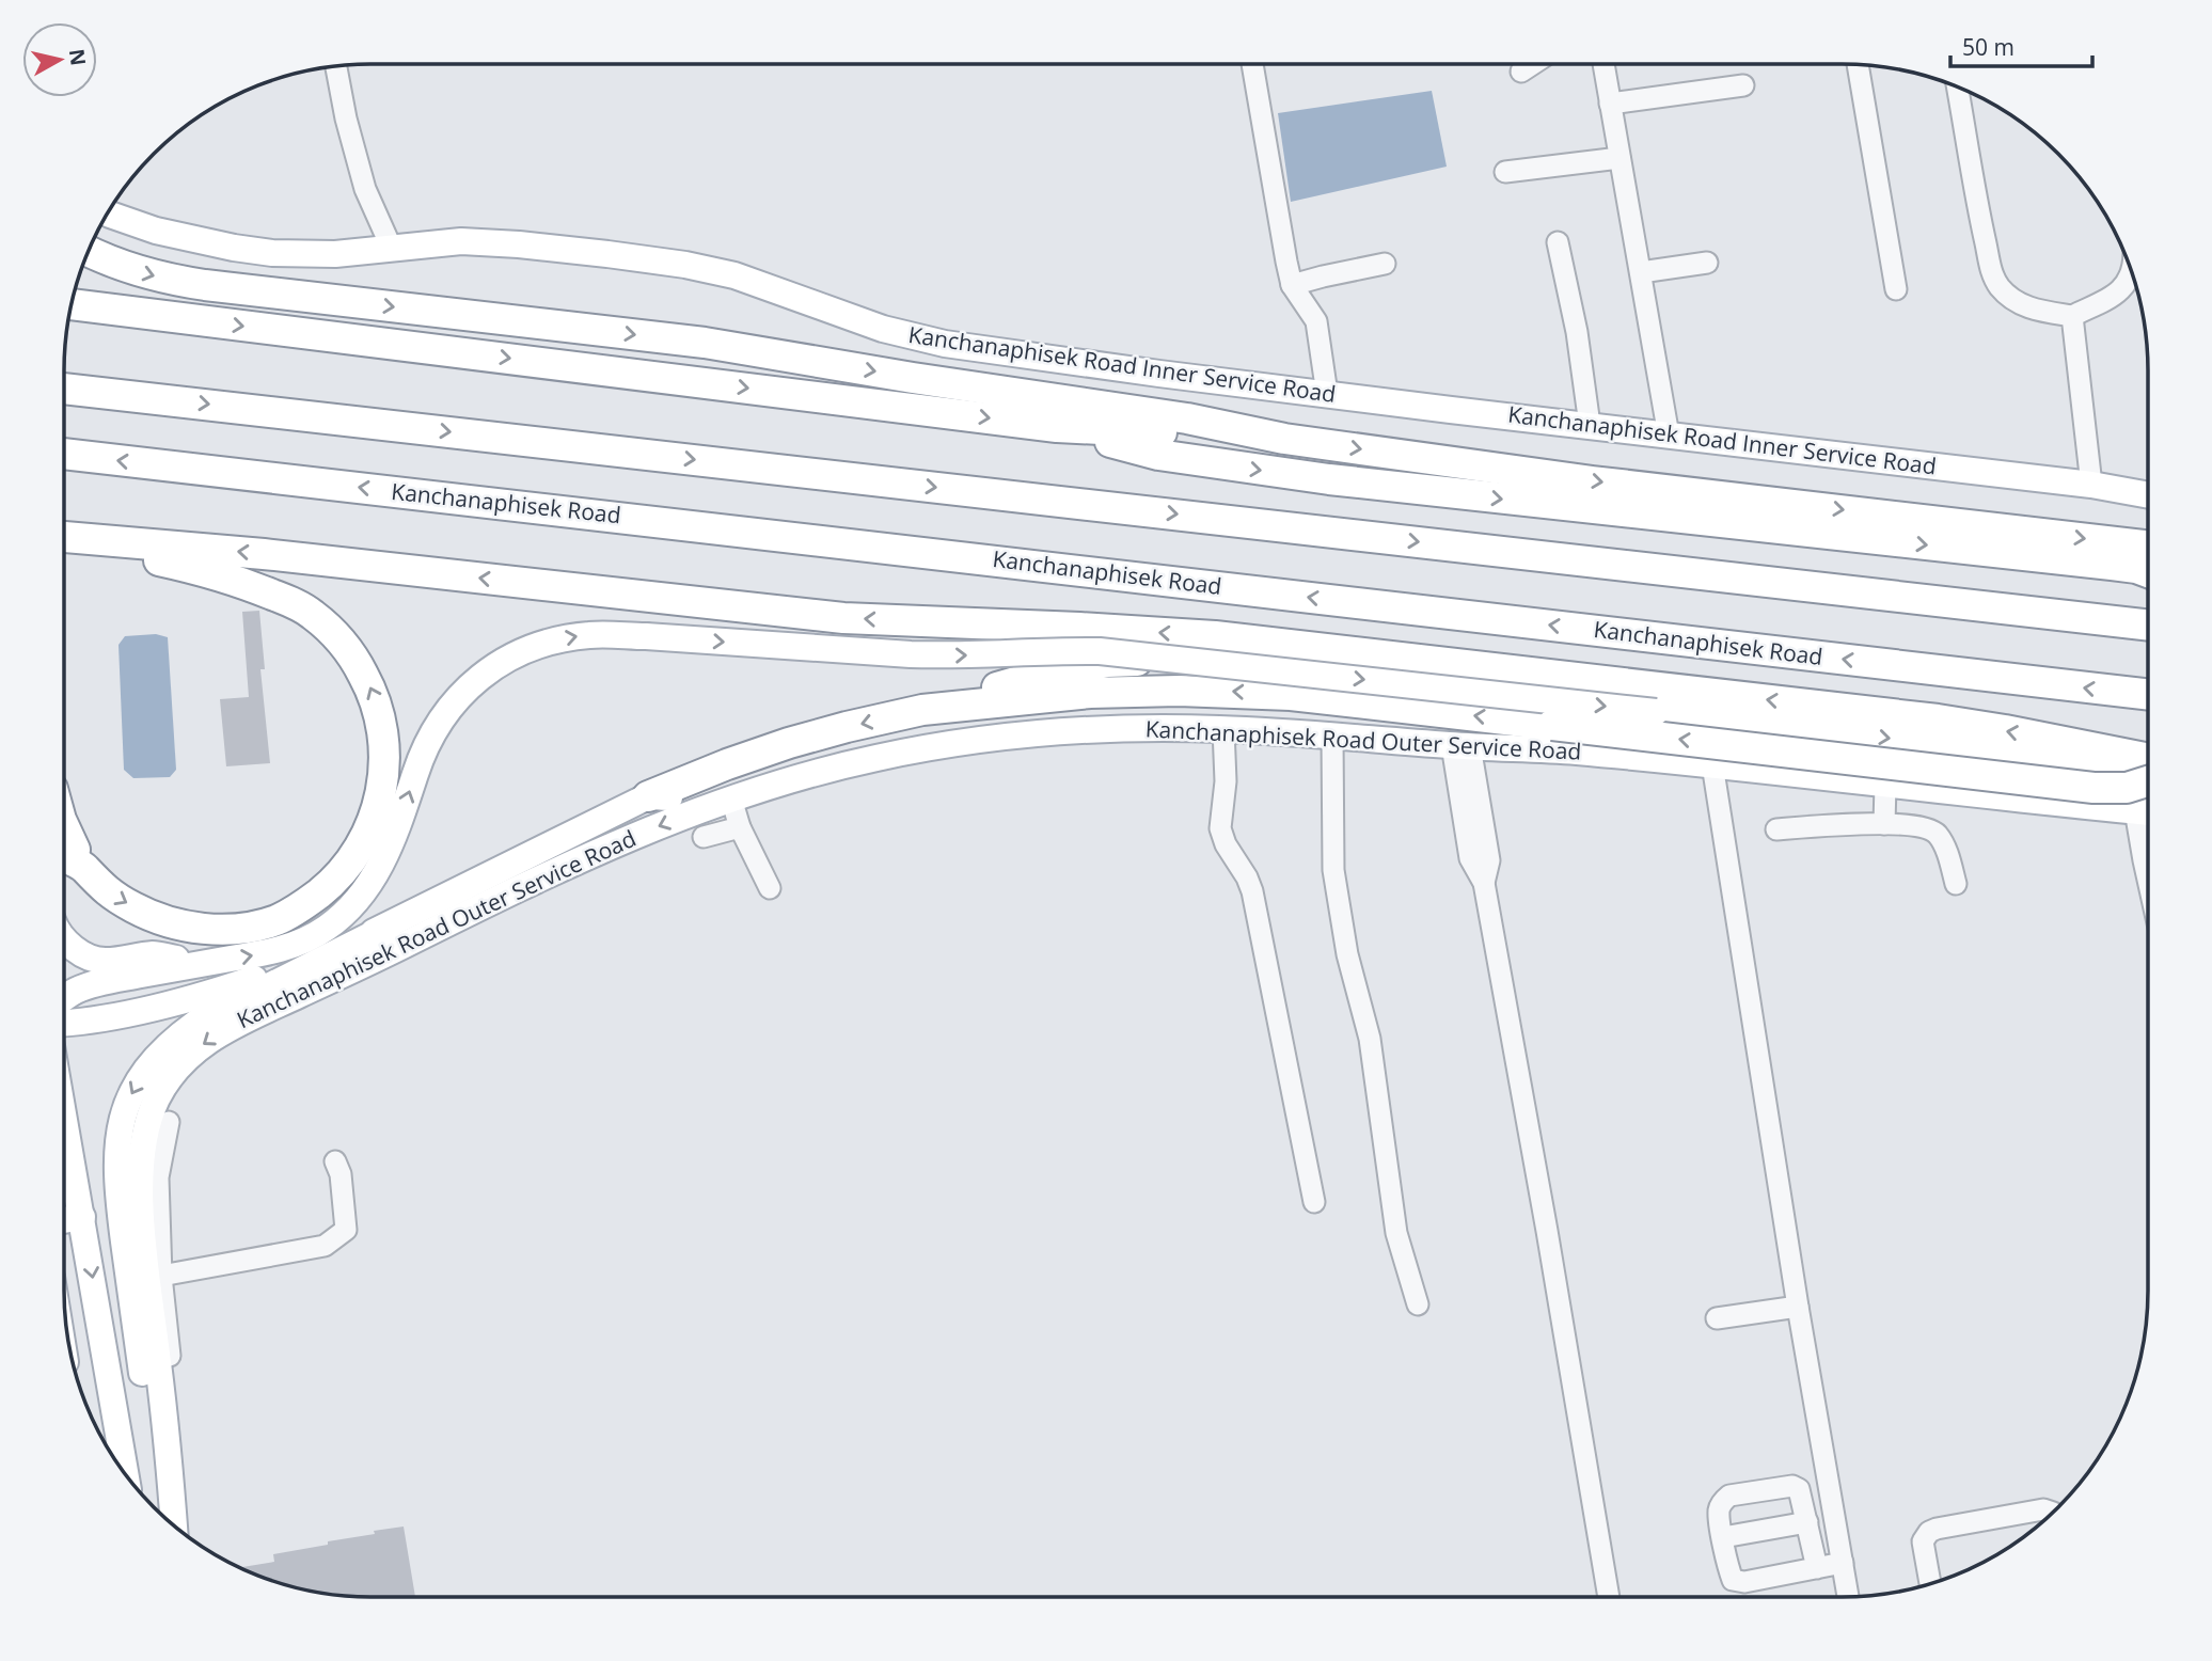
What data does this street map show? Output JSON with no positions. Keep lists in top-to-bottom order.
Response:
{
  "streets": {
    "highway": ["Kanchanaphisek Road"],
    "main road": ["Kanchanaphisek Road Inner Service Road", "Kanchanaphisek Road Outer Service Road"]
  },
  "scale_bar": "50 m",
  "north": "right"
}
